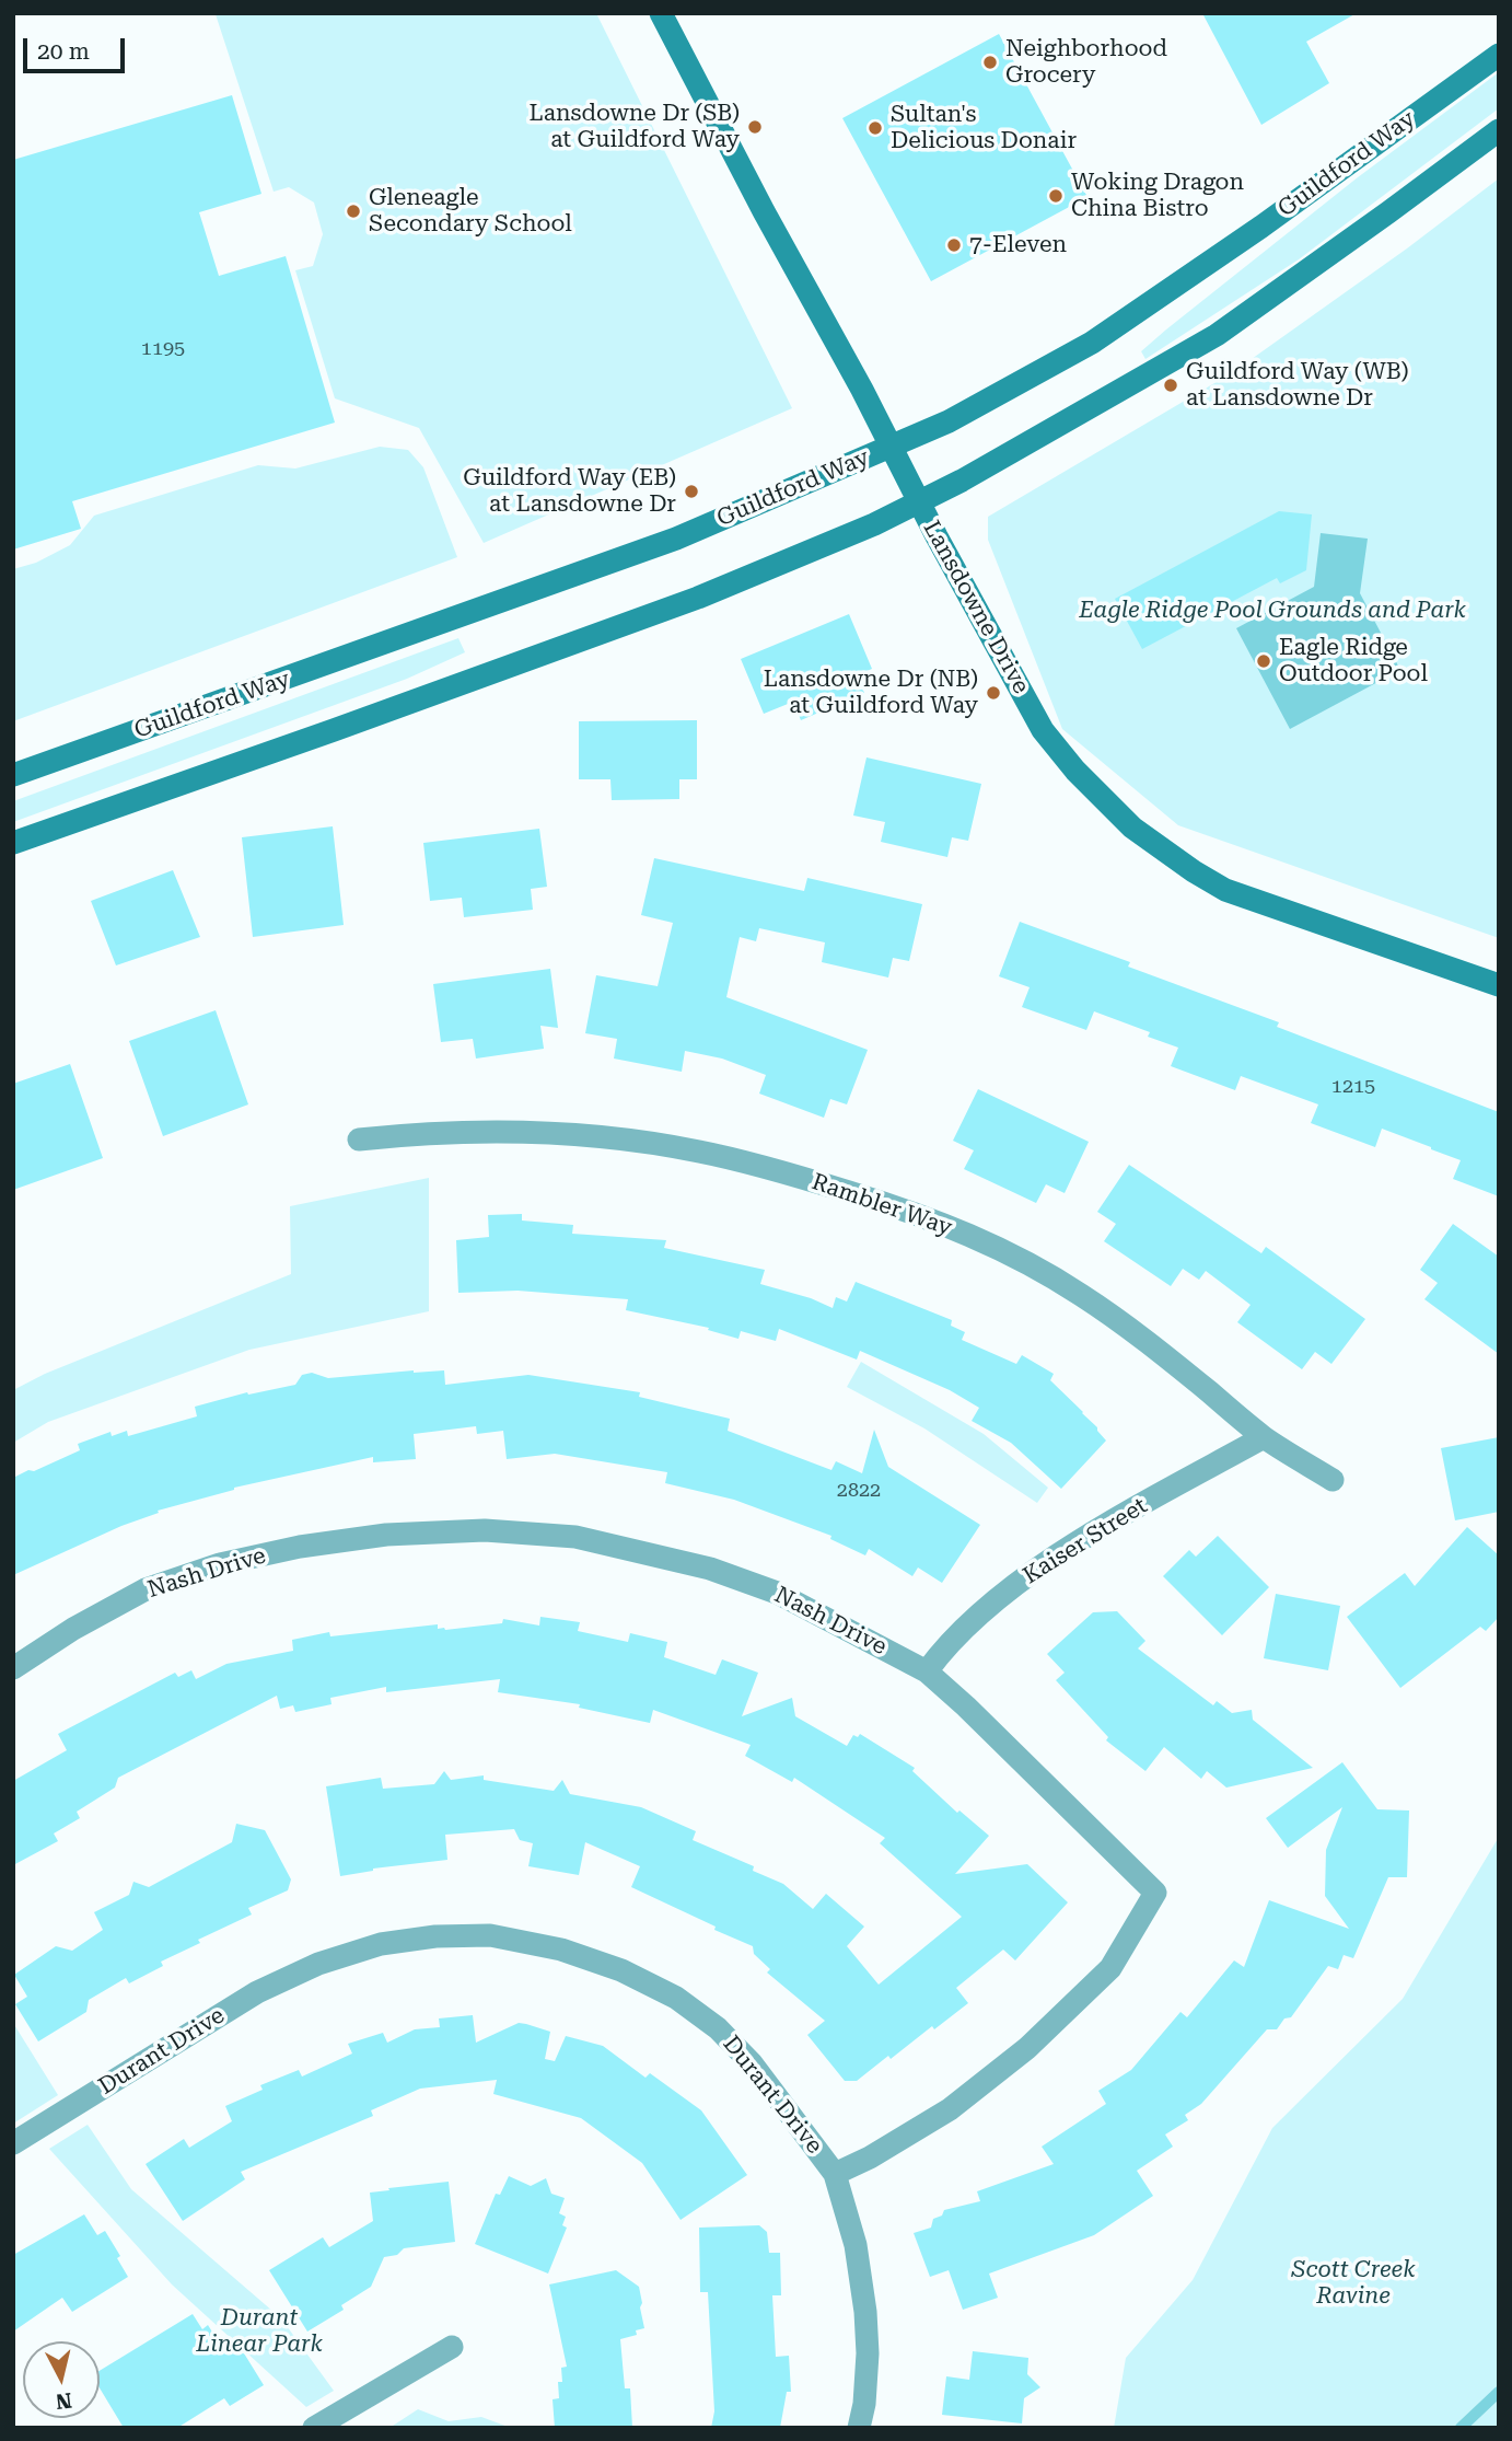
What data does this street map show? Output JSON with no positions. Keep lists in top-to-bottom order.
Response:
{
  "streets": {
    "main road": ["Guildford Way", "Lansdowne Drive"],
    "street": [
      "Rambler Way",
      "Kaiser Street",
      "Nash Drive",
      "Durant Drive"
    ]
  },
  "crossings": [
    ["Guildford Way", "Lansdowne Drive"],
    ["Rambler Way", "Kaiser Street"],
    ["Kaiser Street", "Nash Drive"],
    ["Nash Drive", "Durant Drive"]
  ],
  "parks": ["Eagle Ridge Pool Grounds and Park", "Scott Creek Ravine", "Durant Linear Park"],
  "places": [
    "Neighborhood Grocery",
    "Lansdowne Dr (SB) at Guildford Way",
    "Sultan's Delicious Donair",
    "Woking Dragon China Bistro",
    "Gleneagle Secondary School",
    "7-Eleven",
    "Guildford Way (WB) at Lansdowne Dr",
    "Guildford Way (EB) at Lansdowne Dr",
    "Eagle Ridge Outdoor Pool",
    "Lansdowne Dr (NB) at Guildford Way"
  ],
  "house_numbers": ["1195", "1215", "2822"],
  "scale_bar": "20 m",
  "north": "bottom"
}
